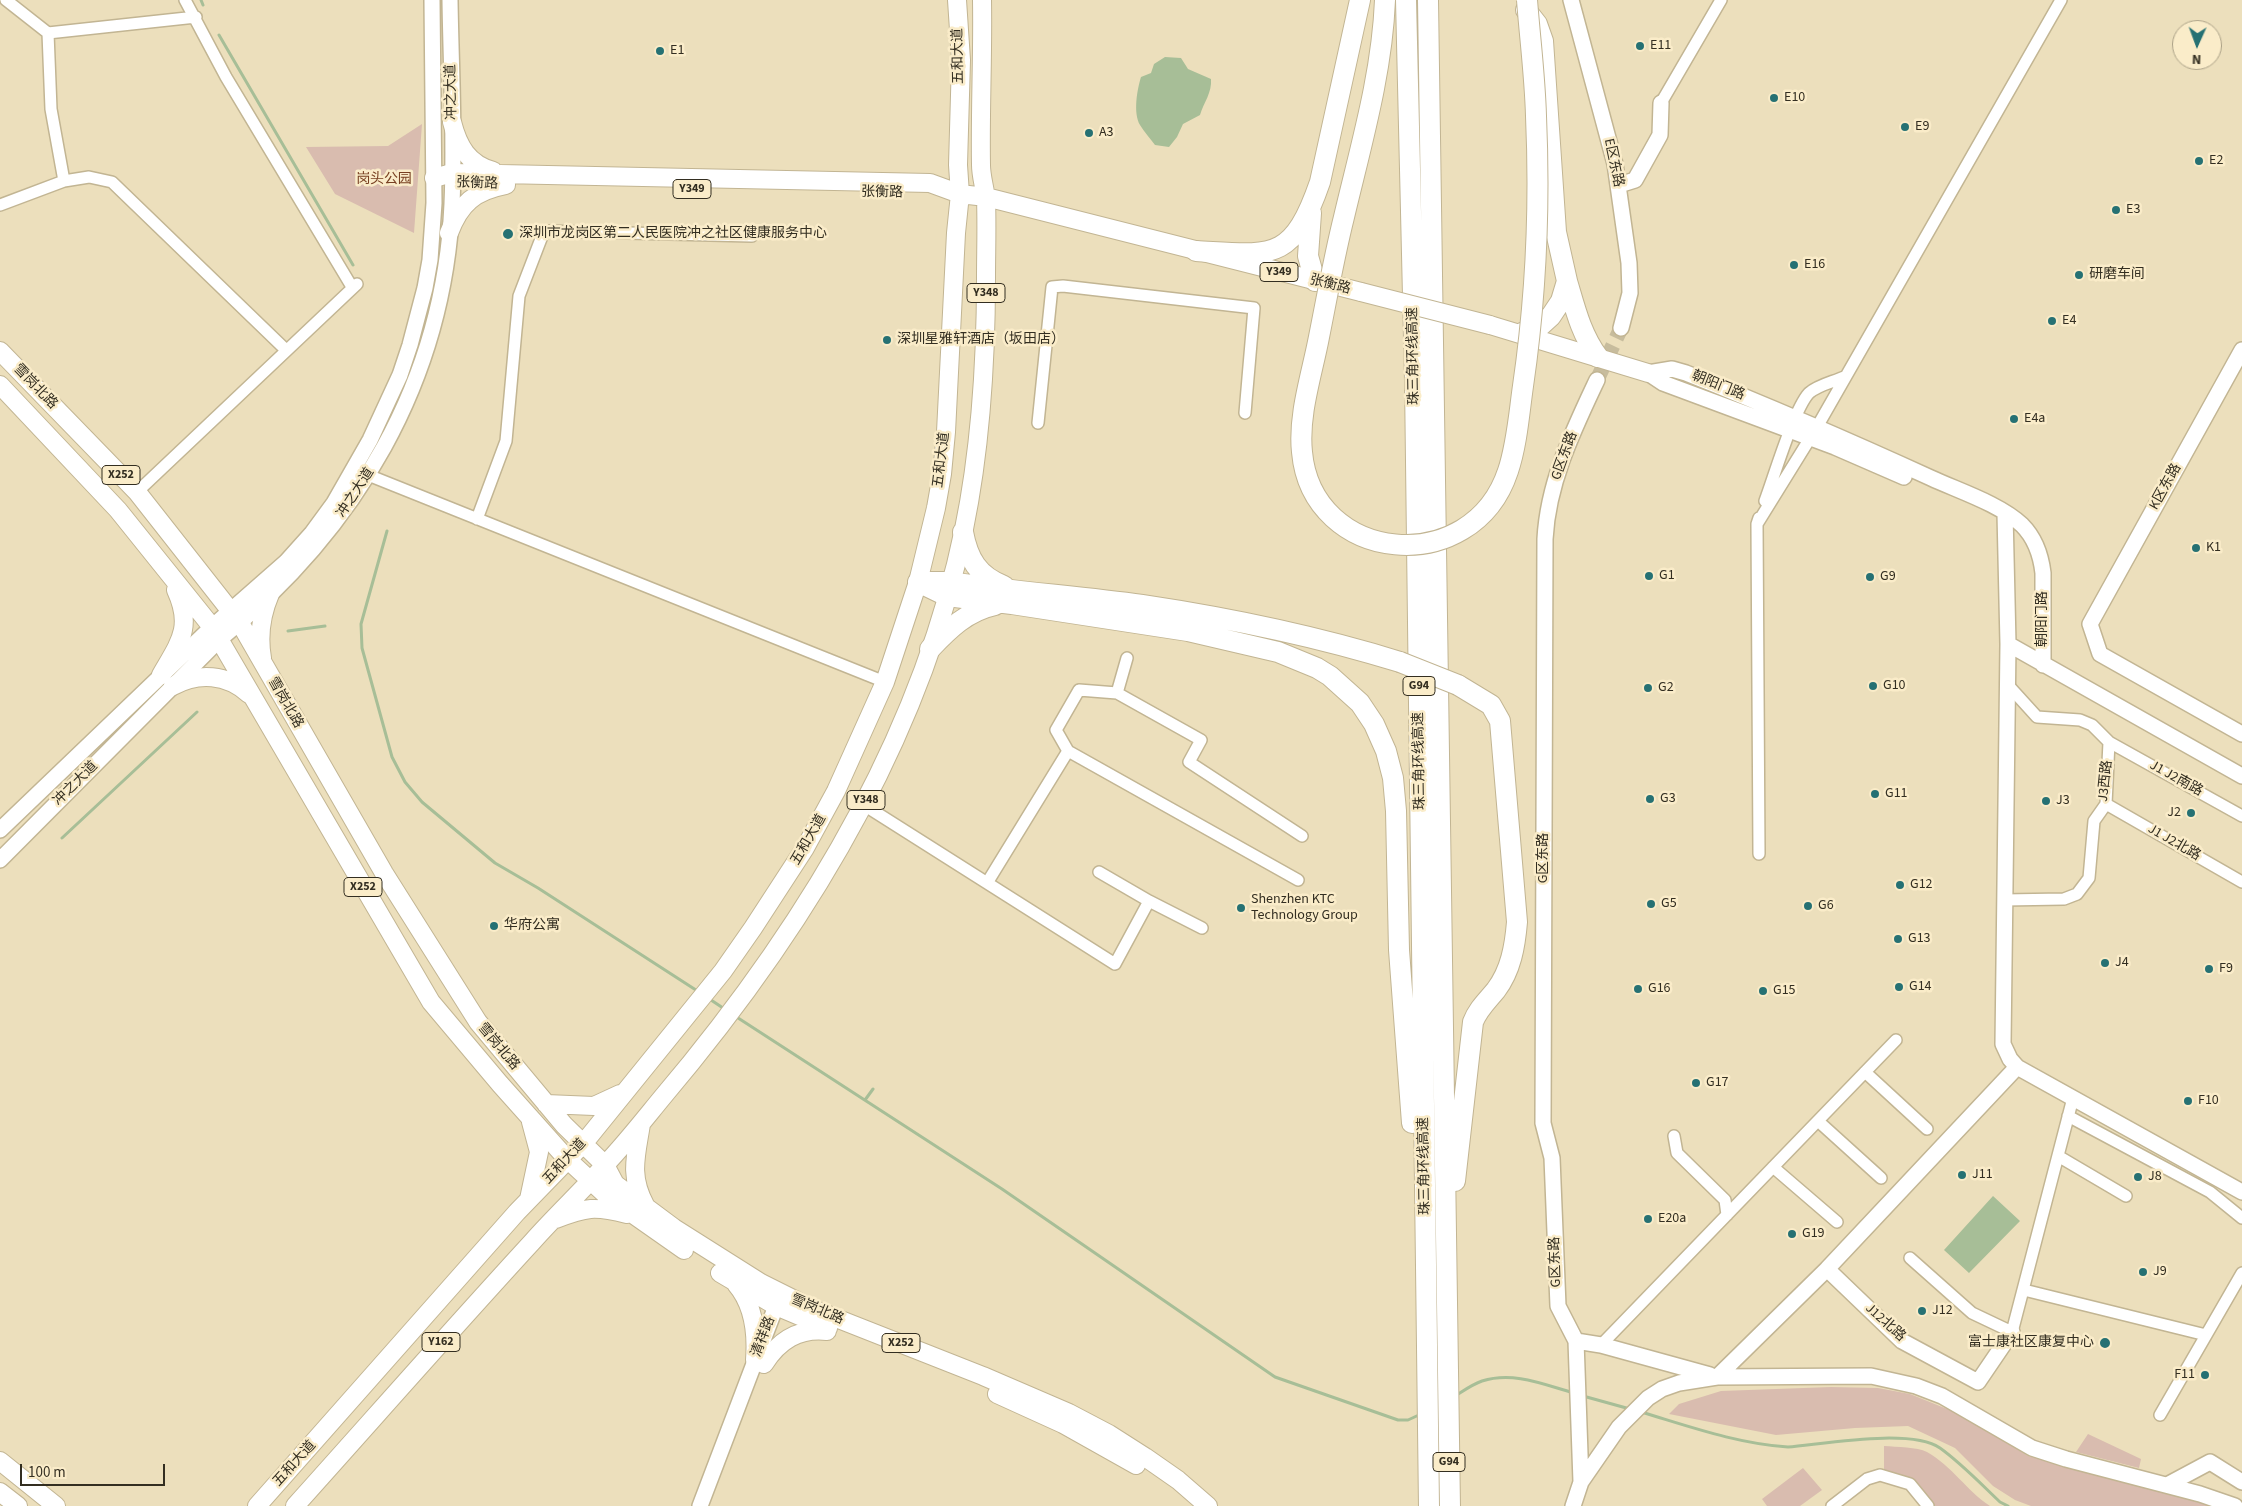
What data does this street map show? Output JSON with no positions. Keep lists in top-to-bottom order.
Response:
{
  "streets": {
    "highway": ["珠三角环线高速", "G94"],
    "main road": [
      "五和大道",
      "张衡路",
      "Y349",
      "Y348",
      "雪岗北路",
      "X252",
      "Y162"
    ],
    "street": [
      "冲之大道",
      "E区东路",
      "朝阳门路",
      "G区东路",
      "K区东路",
      "J1 J2南路",
      "J3西路",
      "J1 J2北路",
      "J12北路",
      "清祥路"
    ]
  },
  "crossings": [
    ["五和大道", "张衡路"],
    ["五和大道", "雪岗北路"],
    ["冲之大道", "张衡路"],
    ["冲之大道", "雪岗北路"],
    ["张衡路", "朝阳门路"],
    ["雪岗北路", "清祥路"],
    ["J1 J2南路", "J3西路"],
    ["J3西路", "J1 J2北路"]
  ],
  "parks": ["岗头公园"],
  "places": [
    "E11",
    "E1",
    "E10",
    "E9",
    "A3",
    "E2",
    "E3",
    "深圳市龙岗区第二人民医院冲之社区健康服务中心",
    "E16",
    "研磨车间",
    "E4",
    "深圳星雅轩酒店（坂田店）",
    "E4a",
    "K1",
    "G1",
    "G9",
    "G10",
    "G2",
    "G11",
    "G3",
    "J3",
    "J2",
    "G12",
    "G5",
    "G6",
    "Shenzhen KTC Technology Group",
    "华府公寓",
    "G13",
    "J4",
    "F9",
    "G14",
    "G16",
    "G15",
    "G17",
    "F10",
    "J11",
    "J8",
    "E20a",
    "G19",
    "J9",
    "J12",
    "富士康社区康复中心",
    "F11"
  ],
  "scale_bar": "100 m",
  "north": "bottom"
}
